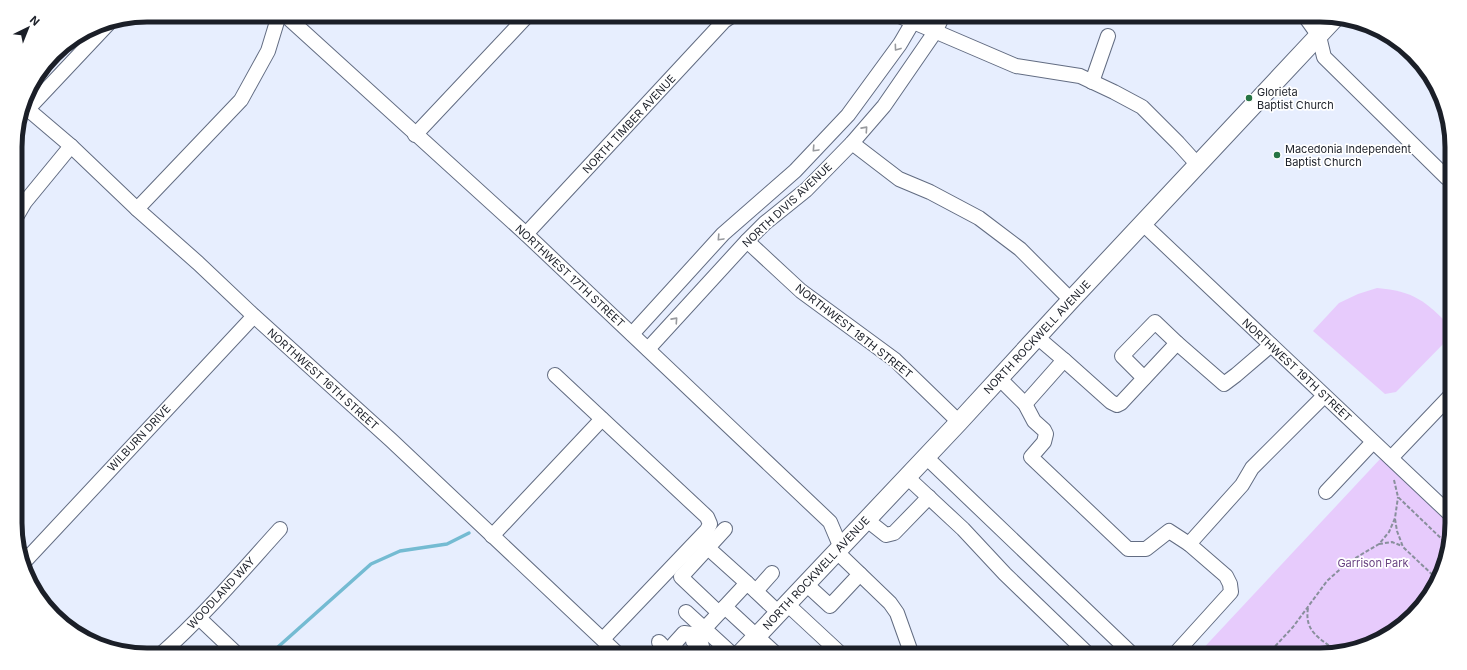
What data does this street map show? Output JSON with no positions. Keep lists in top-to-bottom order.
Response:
{
  "streets": {
    "main road": ["NORTH ROCKWELL AVENUE"],
    "street": [
      "NORTH TIMBER AVENUE",
      "NORTH DIVIS AVENUE",
      "NORTHWEST 17TH STREET",
      "NORTHWEST 18TH STREET",
      "NORTHWEST 19TH STREET",
      "NORTHWEST 16TH STREET",
      "WILBURN DRIVE",
      "WOODLAND WAY"
    ]
  },
  "crossings": [
    ["NORTH TIMBER AVENUE", "NORTHWEST 17TH STREET"],
    ["NORTH DIVIS AVENUE", "NORTHWEST 17TH STREET"],
    ["NORTH DIVIS AVENUE", "NORTHWEST 18TH STREET"],
    ["NORTHWEST 17TH STREET", "NORTH ROCKWELL AVENUE"],
    ["NORTHWEST 18TH STREET", "NORTH ROCKWELL AVENUE"],
    ["NORTH ROCKWELL AVENUE", "NORTHWEST 19TH STREET"],
    ["NORTHWEST 16TH STREET", "WILBURN DRIVE"]
  ],
  "parks": ["Garrison Park"],
  "places": ["Glorieta Baptist Church", "Macedonia Independent Baptist Church"],
  "north": "top right"
}
